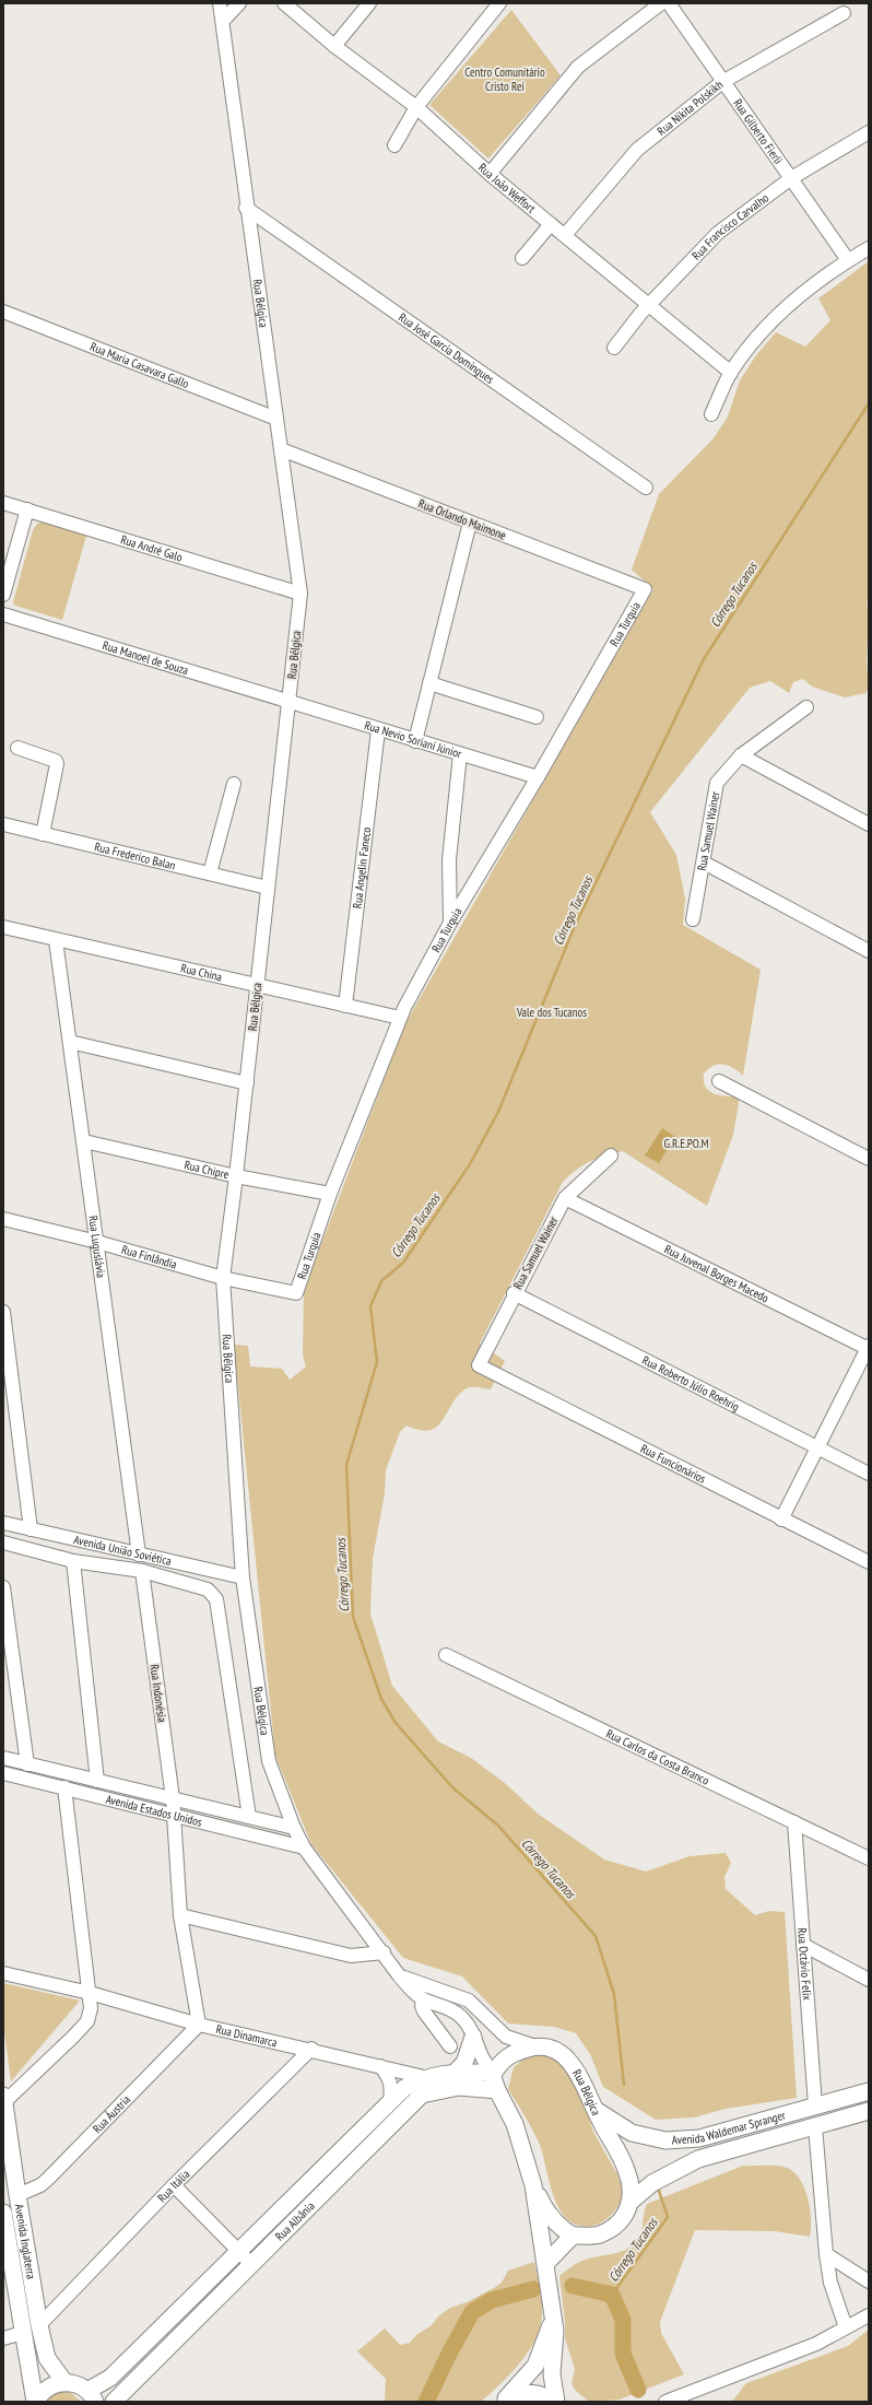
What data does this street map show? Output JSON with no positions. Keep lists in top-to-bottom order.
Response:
{
  "streets": {
    "main road": [
      "Rua Bélgica",
      "Rua Dinamarca",
      "Avenida Waldemar Spranger",
      "Rua Albânia",
      "Avenida Inglaterra"
    ],
    "street": [
      "Rua Nikita Polskikh",
      "Rua Gilberto Fierli",
      "Rua João Weffort",
      "Rua Francisco Carvalho",
      "Rua José Garcia Domingues",
      "Rua Maria Casavara Gallo",
      "Rua Orlando Maimone",
      "Rua André Galo",
      "Rua Turquia",
      "Rua Manoel de Souza",
      "Rua Nevio Soriani Júnior",
      "Rua Samuel Wainer",
      "Rua Frederico Balan",
      "Rua Angelin Faneco",
      "Rua China",
      "Rua Chipre",
      "Rua Luguslávia",
      "Rua Finlândia",
      "Rua Juvenal Borges Macedo",
      "Rua Roberto Júlio Roehrig",
      "Rua Funcionários",
      "Avenida União Soviética",
      "Rua Indonésia",
      "Rua Carlos da Costa Branco",
      "Avenida Estados Unidos",
      "Rua Octávio Felix",
      "Rua Áustria",
      "Rua Itália"
    ]
  },
  "crossings": [
    ["Rua Nikita Polskikh", "Rua Gilberto Fierli"],
    ["Rua Nikita Polskikh", "Rua João Weffort"],
    ["Rua Gilberto Fierli", "Rua Francisco Carvalho"],
    ["Rua João Weffort", "Rua Francisco Carvalho"],
    ["Rua Bélgica", "Rua José Garcia Domingues"],
    ["Rua Bélgica", "Rua Maria Casavara Gallo"],
    ["Rua Bélgica", "Rua Orlando Maimone"],
    ["Rua Bélgica", "Rua André Galo"],
    ["Rua Bélgica", "Rua Manoel de Souza"],
    ["Rua Bélgica", "Rua Nevio Soriani Júnior"],
    ["Rua Bélgica", "Rua Frederico Balan"],
    ["Rua Bélgica", "Rua China"],
    ["Rua Bélgica", "Rua Chipre"],
    ["Rua Bélgica", "Rua Finlândia"],
    ["Rua Bélgica", "Avenida União Soviética"],
    ["Rua Bélgica", "Avenida Estados Unidos"],
    ["Rua Bélgica", "Rua Dinamarca"],
    ["Rua Bélgica", "Avenida Waldemar Spranger"],
    ["Rua Orlando Maimone", "Rua Turquia"],
    ["Rua Turquia", "Rua Nevio Soriani Júnior"],
    ["Rua Turquia", "Rua China"],
    ["Rua Turquia", "Rua Chipre"],
    ["Rua Turquia", "Rua Finlândia"],
    ["Rua Manoel de Souza", "Rua Nevio Soriani Júnior"],
    ["Rua Nevio Soriani Júnior", "Rua Angelin Faneco"],
    ["Rua Samuel Wainer", "Rua Juvenal Borges Macedo"],
    ["Rua Samuel Wainer", "Rua Roberto Júlio Roehrig"],
    ["Rua Samuel Wainer", "Rua Funcionários"],
    ["Rua Angelin Faneco", "Rua China"],
    ["Rua China", "Rua Luguslávia"],
    ["Rua Chipre", "Rua Luguslávia"],
    ["Rua Luguslávia", "Rua Finlândia"],
    ["Rua Luguslávia", "Avenida União Soviética"],
    ["Avenida União Soviética", "Rua Indonésia"],
    ["Avenida União Soviética", "Avenida Estados Unidos"],
    ["Rua Indonésia", "Avenida Estados Unidos"],
    ["Rua Indonésia", "Rua Dinamarca"],
    ["Rua Indonésia", "Rua Áustria"],
    ["Rua Carlos da Costa Branco", "Rua Octávio Felix"],
    ["Rua Octávio Felix", "Avenida Waldemar Spranger"],
    ["Rua Dinamarca", "Rua Áustria"],
    ["Rua Dinamarca", "Rua Itália"],
    ["Rua Dinamarca", "Rua Albânia"],
    ["Rua Áustria", "Avenida Inglaterra"],
    ["Rua Itália", "Avenida Inglaterra"]
  ],
  "water": ["Córrego Tucanos"],
  "parks": ["Centro Comunitário Cristo Rei", "Vale dos Tucanos", "G.R.E.PO.M"]
}
